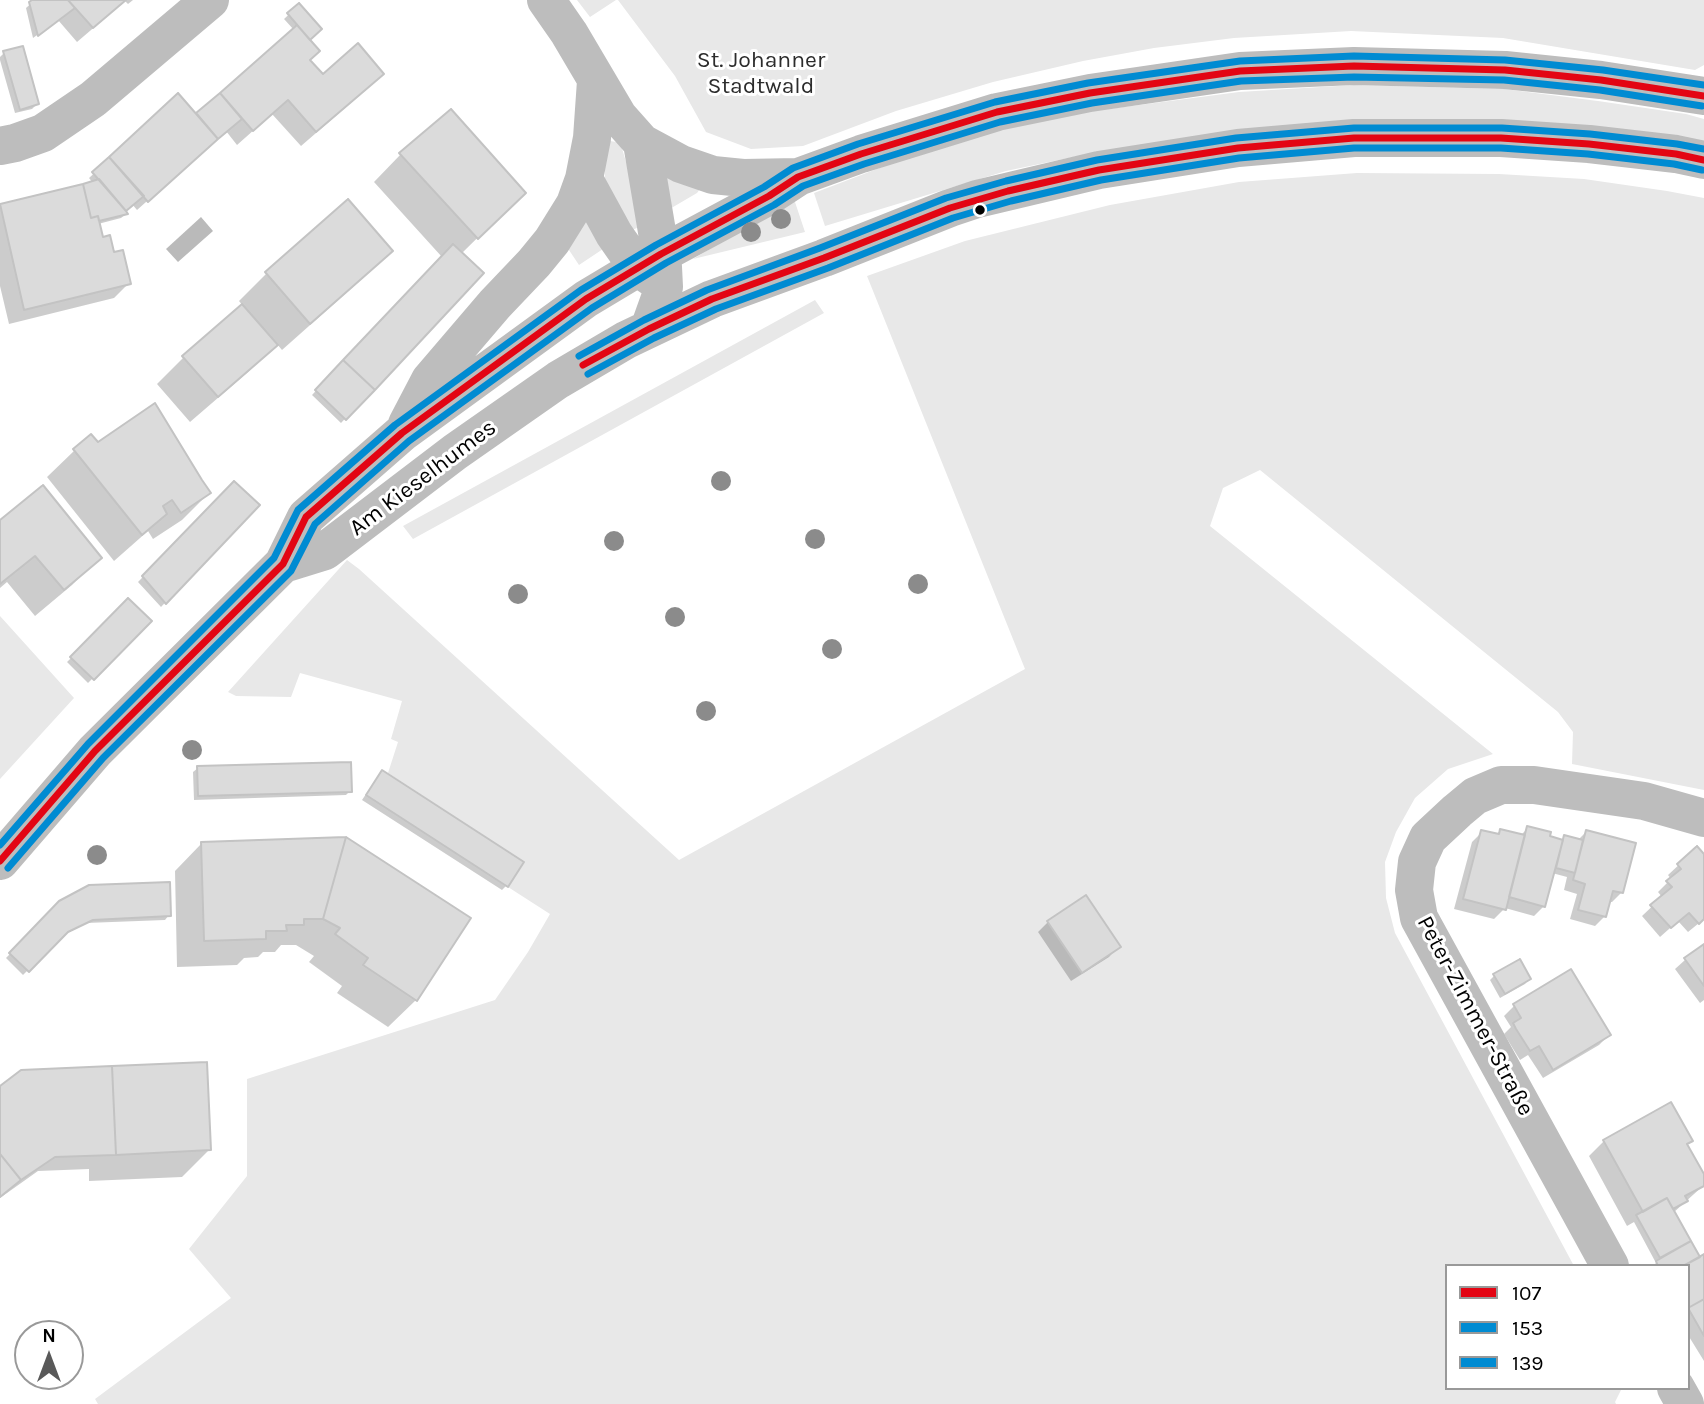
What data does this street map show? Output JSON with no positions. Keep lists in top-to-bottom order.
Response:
{
  "streets": {
    "street": ["Am Kieselhumes", "Peter-Zimmer-Straße"]
  },
  "parks": ["St. Johanner Stadtwald"],
  "lines": ["transit line 139", "transit line 107", "transit line 153"],
  "legend": ["107", "153", "139"],
  "north": "top"
}
